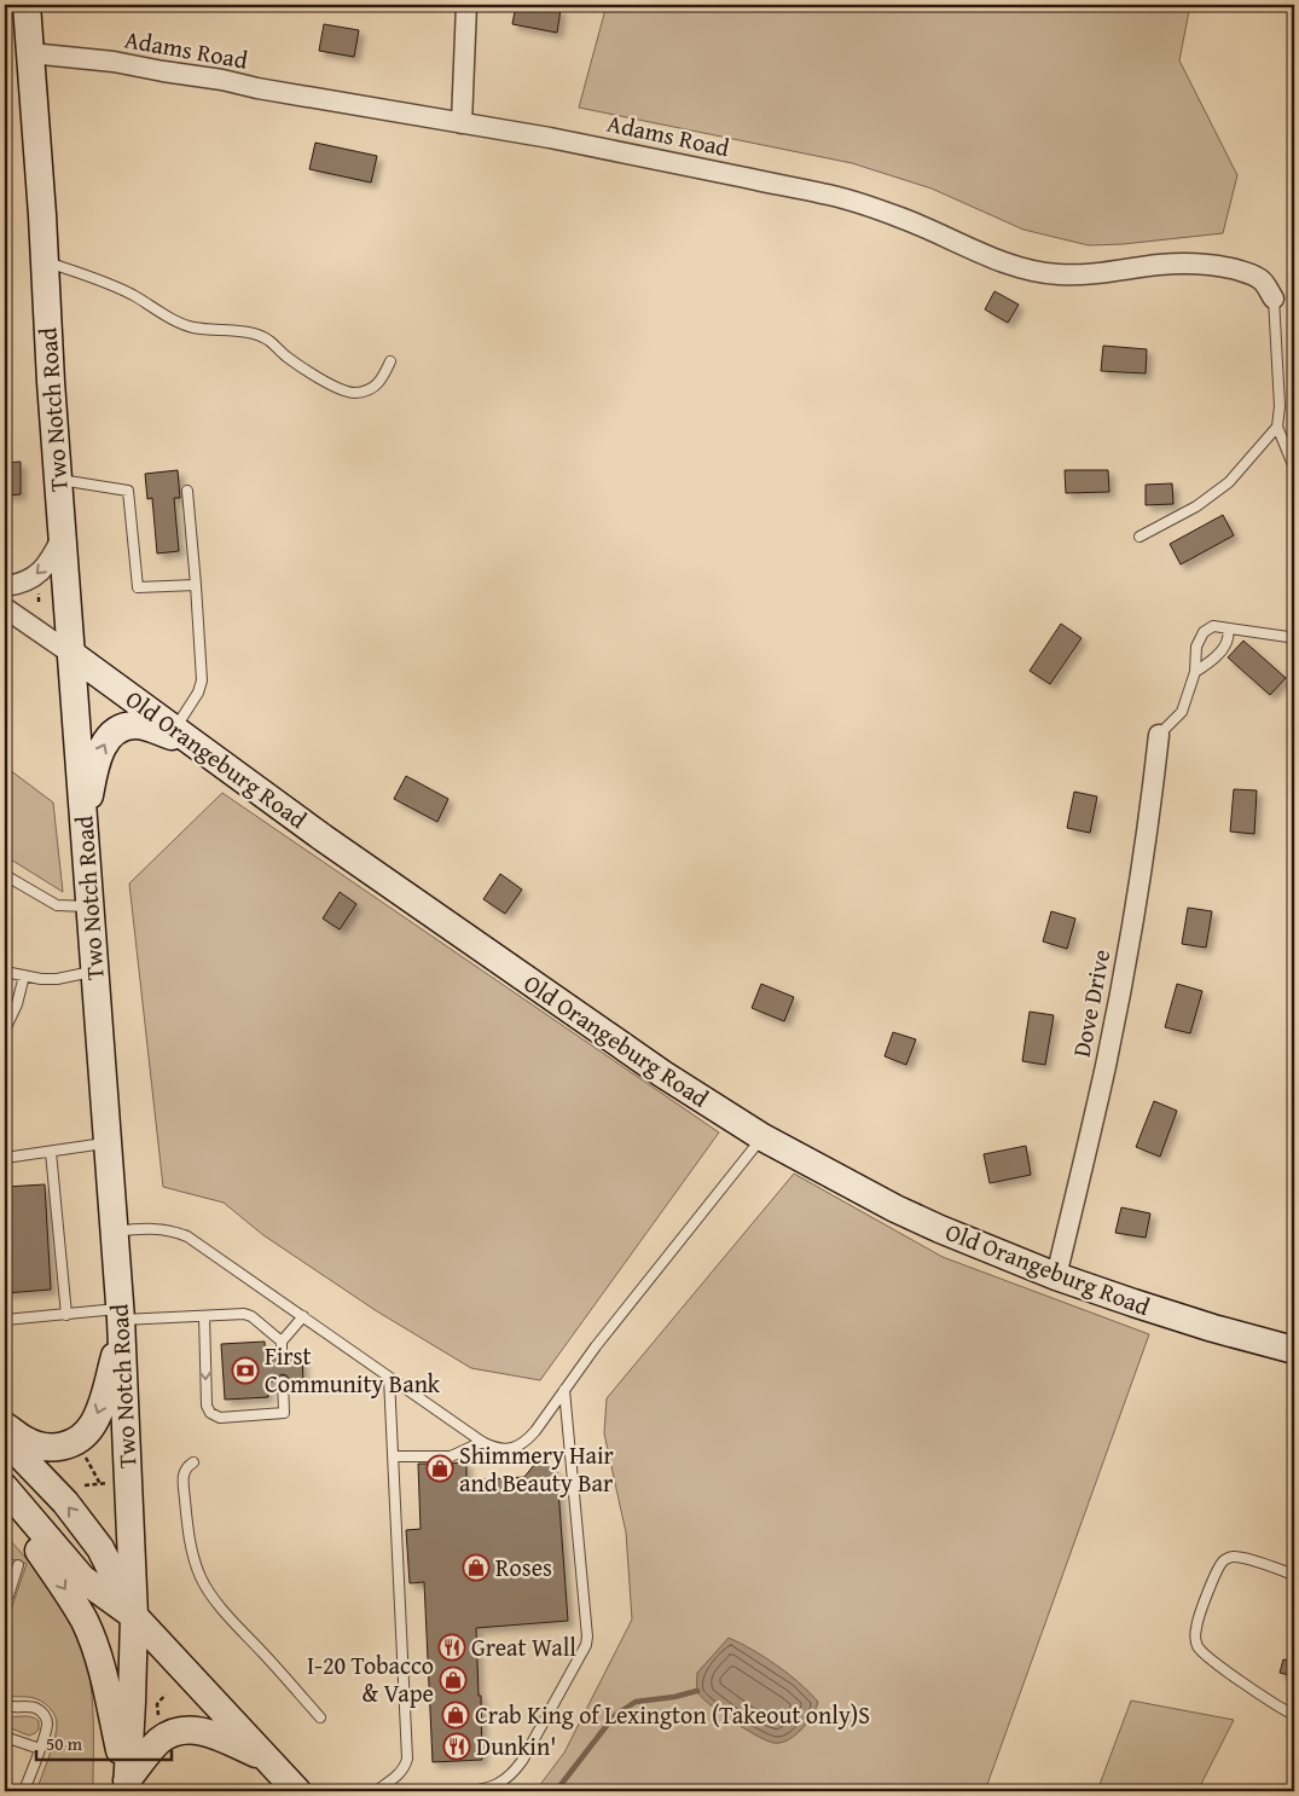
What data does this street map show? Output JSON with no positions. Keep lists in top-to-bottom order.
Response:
{
  "streets": {
    "street": [
      "Adams Road",
      "Two Notch Road",
      "Old Orangeburg Road",
      "Dove Drive"
    ]
  },
  "crossings": [
    ["Adams Road", "Two Notch Road"],
    ["Two Notch Road", "Old Orangeburg Road"],
    ["Old Orangeburg Road", "Dove Drive"]
  ],
  "places": {
    "bank": ["First Community Bank"],
    "shop": [
      "Shimmery Hair and Beauty Bar",
      "Roses",
      "I-20 Tobacco & Vape",
      "Crab King of Lexington (Takeout only)S"
    ],
    "restaurant": ["Great Wall", "Dunkin'"]
  },
  "scale_bar": "50 m"
}
